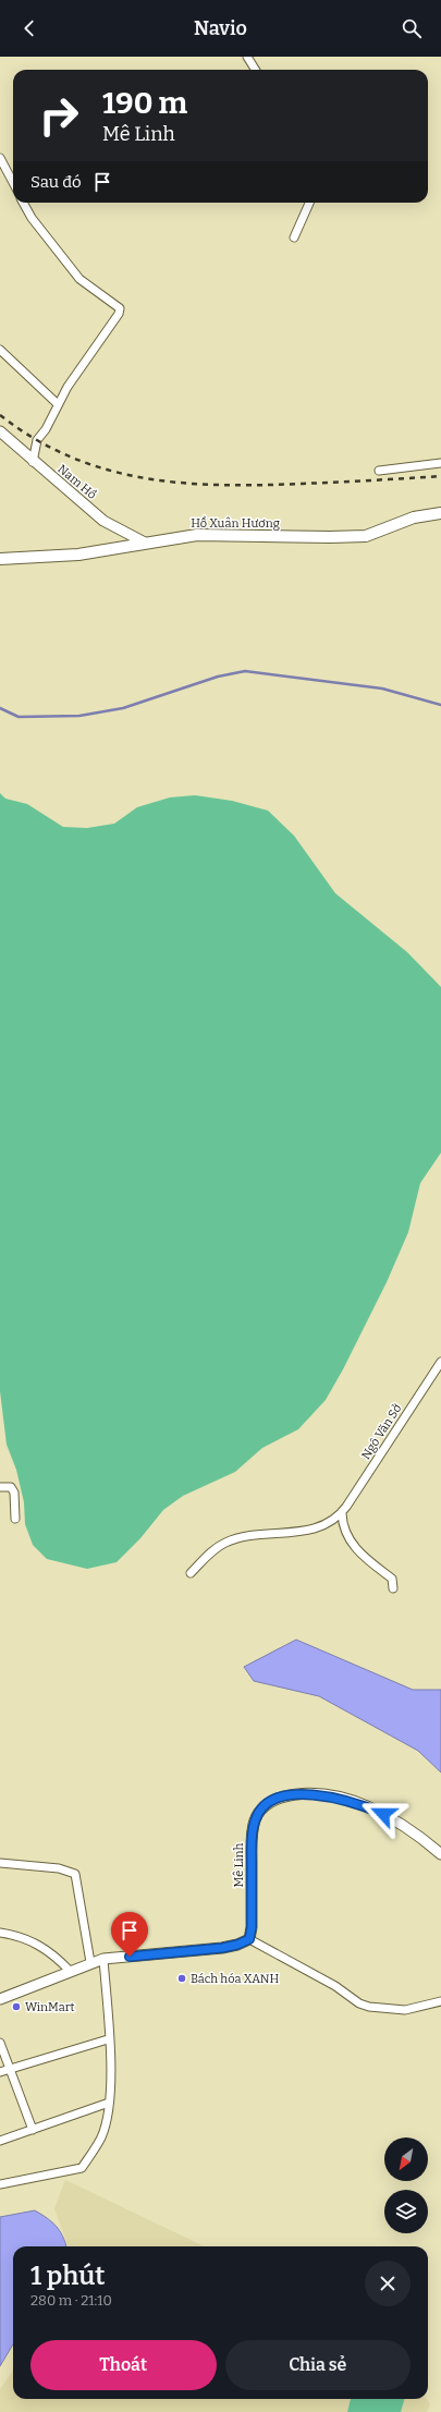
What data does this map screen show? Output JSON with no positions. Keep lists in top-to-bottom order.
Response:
{
  "streets": {
    "main road": ["Hồ Xuân Hương"],
    "street": ["Nam Hồ", "Ngô Văn Sở", "Mê Linh"]
  },
  "crossings": [
    ["Nam Hồ", "Hồ Xuân Hương"]
  ],
  "places": ["Bách hóa XANH", "WinMart"],
  "north": "bottom left",
  "page": {
    "header": "Navio",
    "turn": ["190 m", "Mê Linh"],
    "then": "Sau đó",
    "heading": ["1 phút", "280 m · 21:10"],
    "buttons": ["Thoát", "Chia sẻ"]
  }
}
